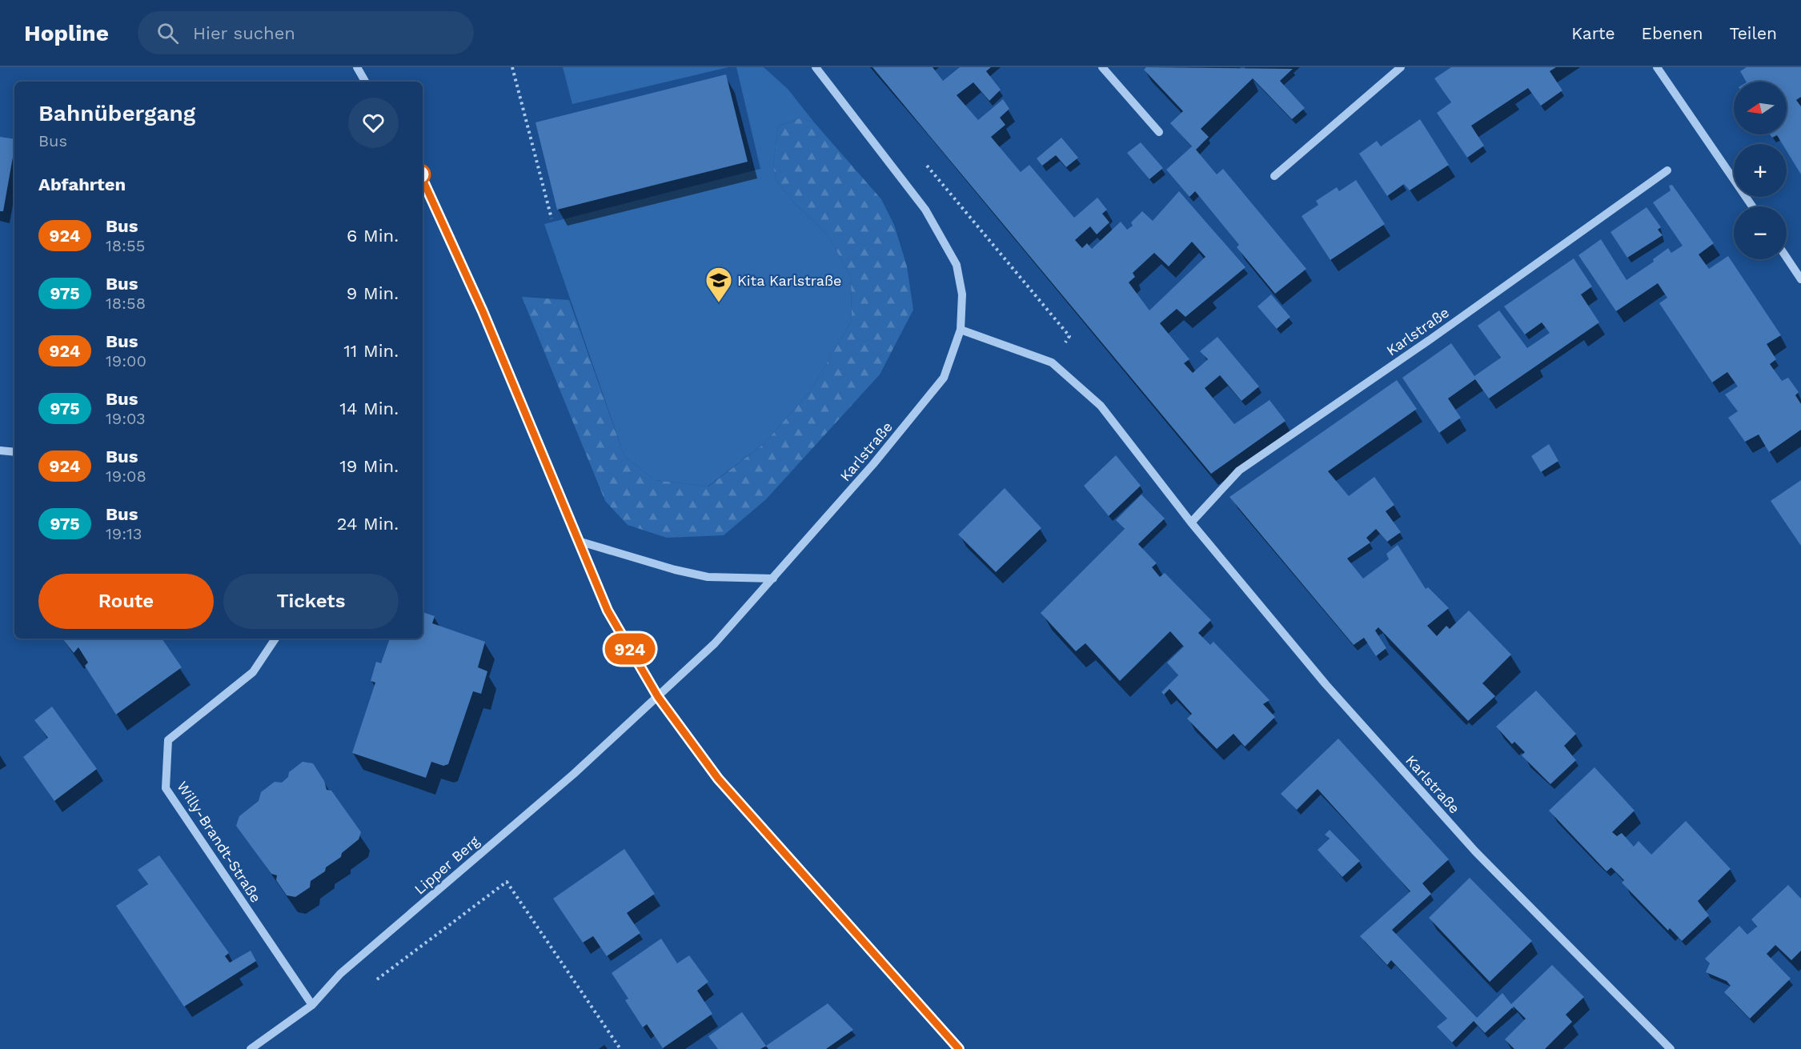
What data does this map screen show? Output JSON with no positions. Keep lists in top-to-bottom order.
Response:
{
  "streets": {
    "street": ["Karlstraße", "Willy-Brandt-Straße", "Lipper Berg"]
  },
  "crossings": [
    ["Karlstraße", "Lipper Berg"],
    ["Willy-Brandt-Straße", "Lipper Berg"]
  ],
  "places": {
    "school or university": ["Kita Karlstraße"]
  },
  "lines": ["bus line 924"],
  "north": "left",
  "page": {
    "header": "Hopline",
    "search": "Hier suchen",
    "nav": ["Karte", "Ebenen", "Teilen"],
    "on_map": "924",
    "map_buttons": ["+", "−"],
    "heading": [
      ["Bahnübergang", "Bus"],
      "Abfahrten"
    ],
    "list": [
      {
        "mark": "924",
        "name": "Bus",
        "note": "18:55",
        "value": "6 Min."
      },
      {
        "mark": "975",
        "name": "Bus",
        "note": "18:58",
        "value": "9 Min."
      },
      {
        "mark": "924",
        "name": "Bus",
        "note": "19:00",
        "value": "11 Min."
      },
      {
        "mark": "975",
        "name": "Bus",
        "note": "19:03",
        "value": "14 Min."
      },
      {
        "mark": "924",
        "name": "Bus",
        "note": "19:08",
        "value": "19 Min."
      },
      {
        "mark": "975",
        "name": "Bus",
        "note": "19:13",
        "value": "24 Min."
      }
    ],
    "buttons": ["Route", "Tickets"]
  }
}
